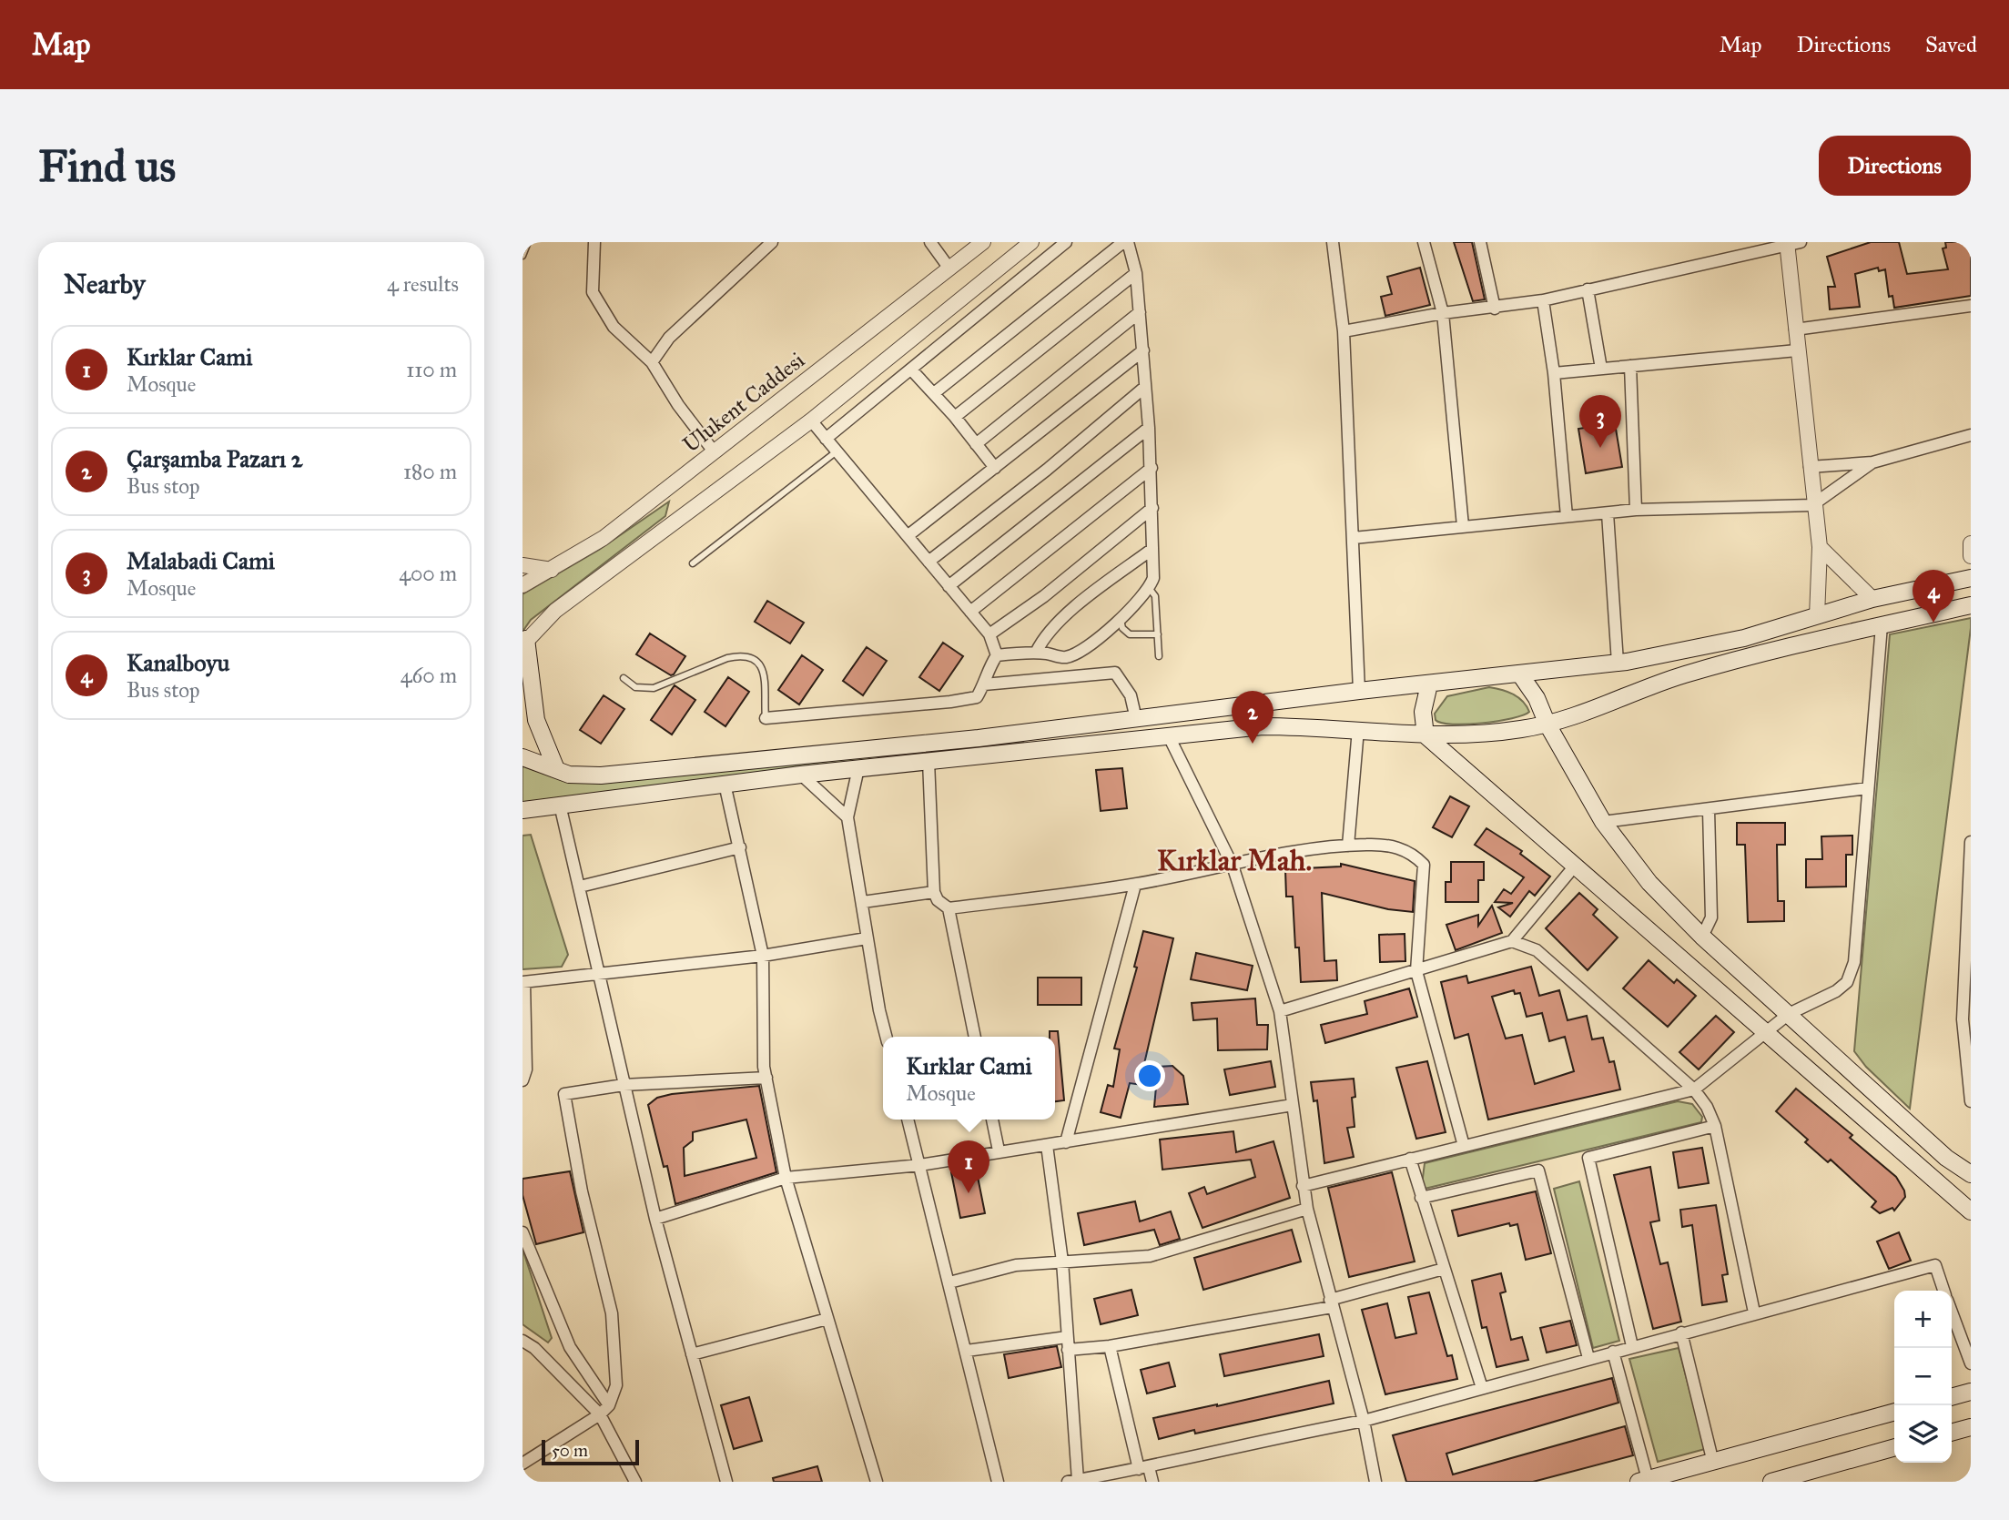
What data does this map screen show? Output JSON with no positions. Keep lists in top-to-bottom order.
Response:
{
  "streets": {
    "street": ["Ulukent Caddesi"]
  },
  "districts": ["Kırklar Mah."],
  "scale_bar": "50 m",
  "page": {
    "header": "Map",
    "nav": ["Map", "Directions", "Saved"],
    "buttons": "Directions",
    "title": "Find us",
    "heading": ["Nearby", "4 results"],
    "list": [
      {
        "mark": "1",
        "name": "Kırklar Cami",
        "note": "Mosque",
        "value": "110 m"
      },
      {
        "mark": "2",
        "name": "Çarşamba Pazarı 2",
        "note": "Bus stop",
        "value": "180 m"
      },
      {
        "mark": "3",
        "name": "Malabadi Cami",
        "note": "Mosque",
        "value": "400 m"
      },
      {
        "mark": "4",
        "name": "Kanalboyu",
        "note": "Bus stop",
        "value": "460 m"
      }
    ],
    "pins": [
      "3",
      "4",
      "2",
      "1"
    ],
    "popup": ["Kırklar Cami", "Mosque"],
    "map_buttons": ["+", "−"],
    "scale": "50 m"
  }
}
